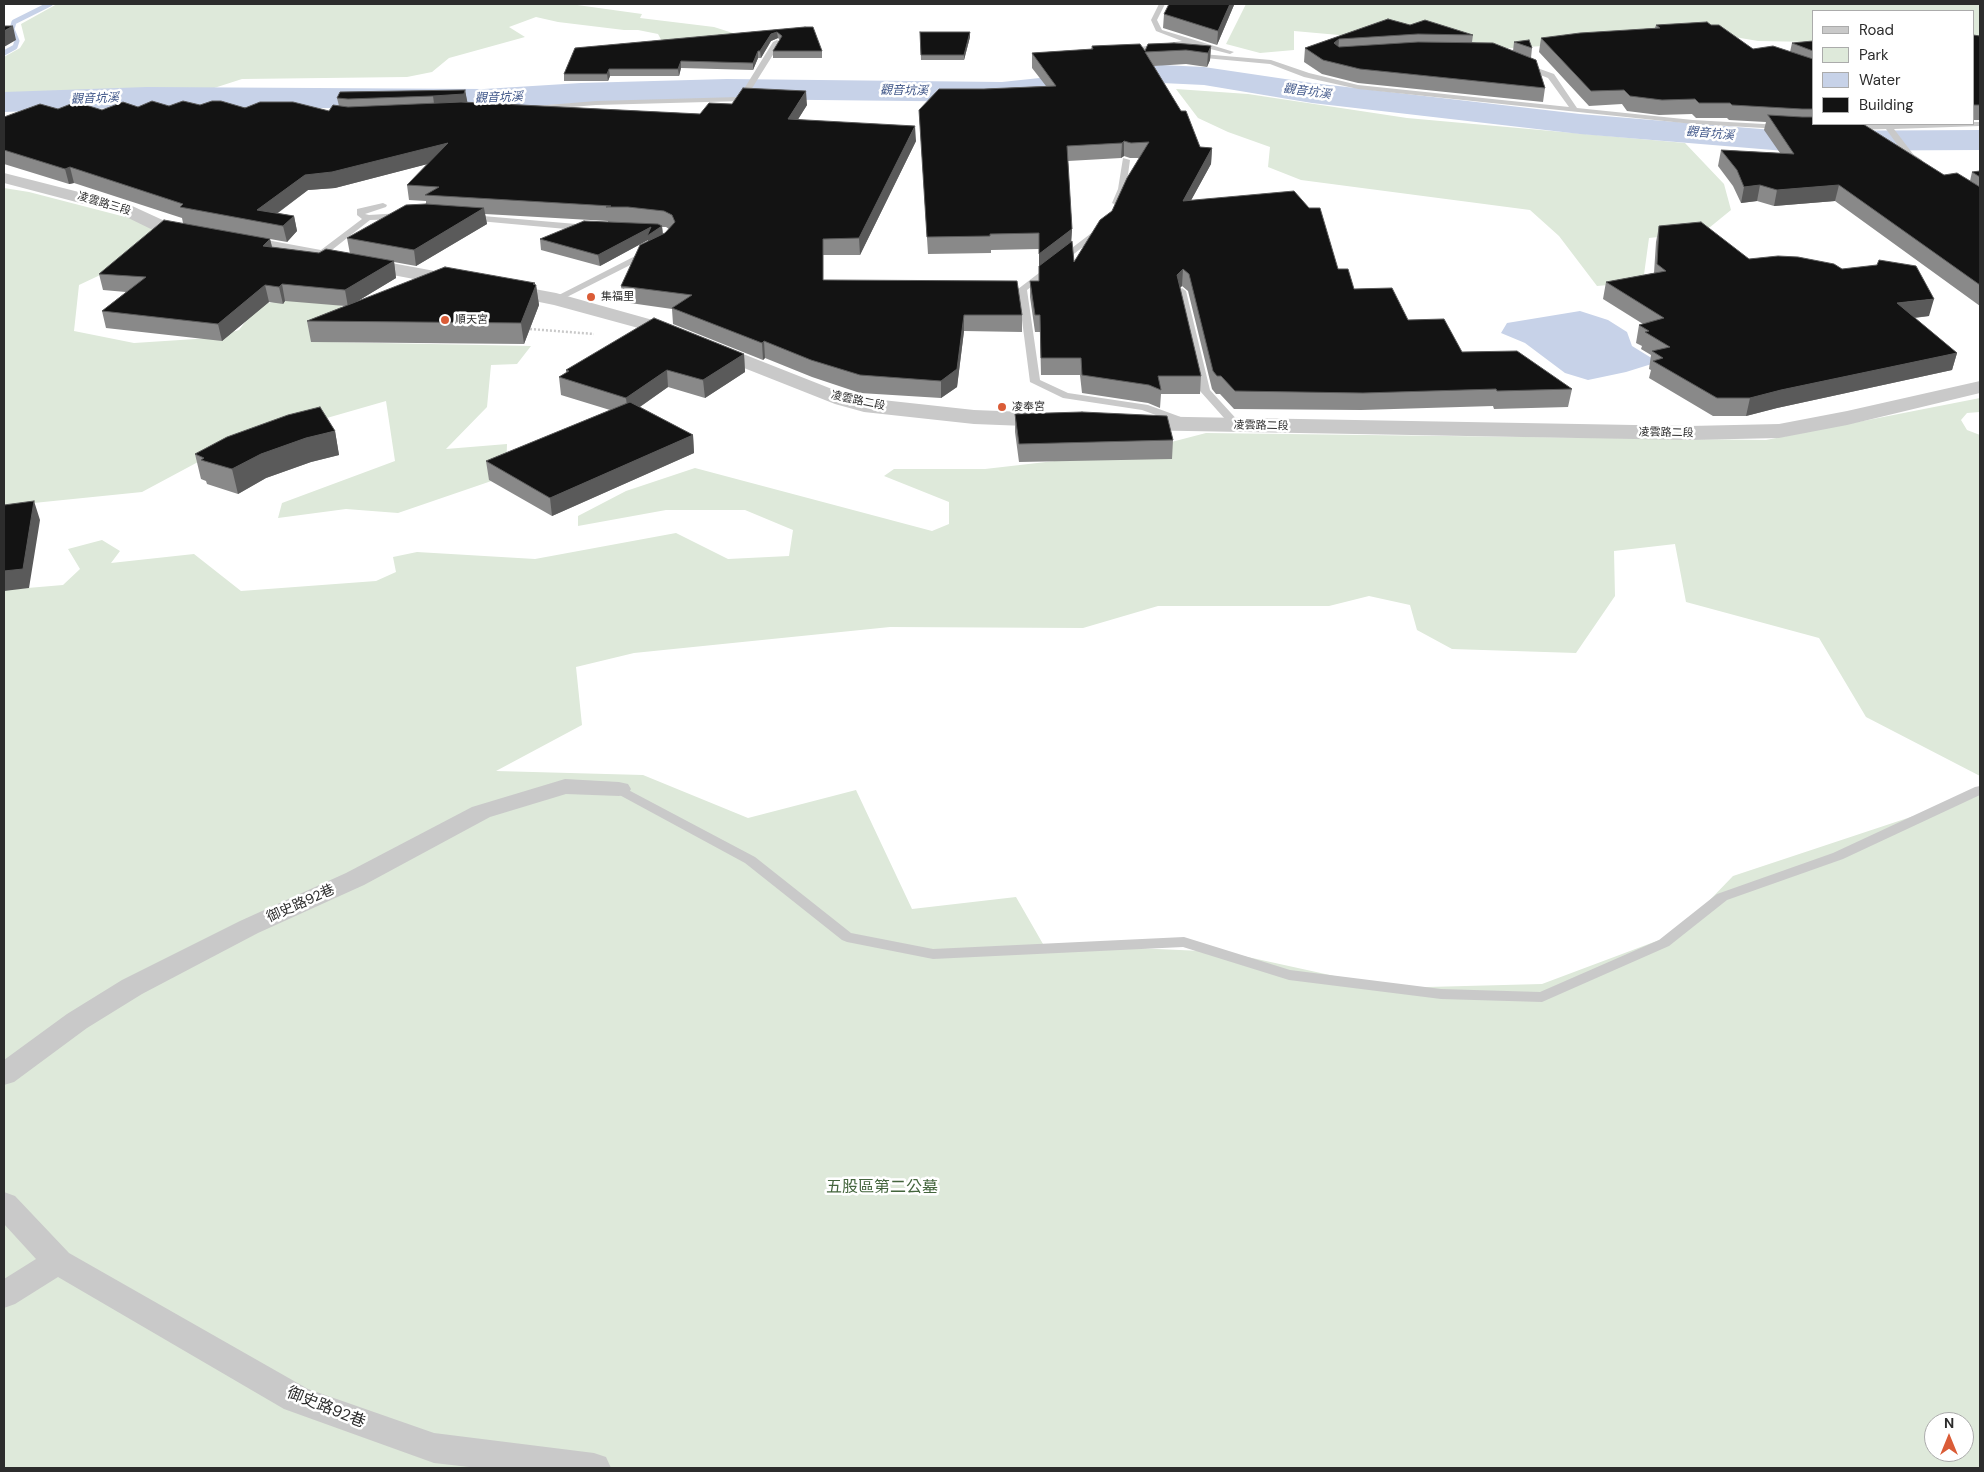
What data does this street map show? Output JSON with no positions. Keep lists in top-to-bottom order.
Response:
{
  "streets": {
    "street": ["凌雲路三段", "凌雲路二段", "御史路92巷"]
  },
  "crossings": [
    ["凌雲路三段", "凌雲路二段"]
  ],
  "water": ["觀音坑溪"],
  "parks": ["五股區第二公墓"],
  "places": ["集福里", "順天宮", "凌奉宮"],
  "legend": [
    "Road",
    "Park",
    "Water",
    "Building"
  ],
  "north": "top"
}
